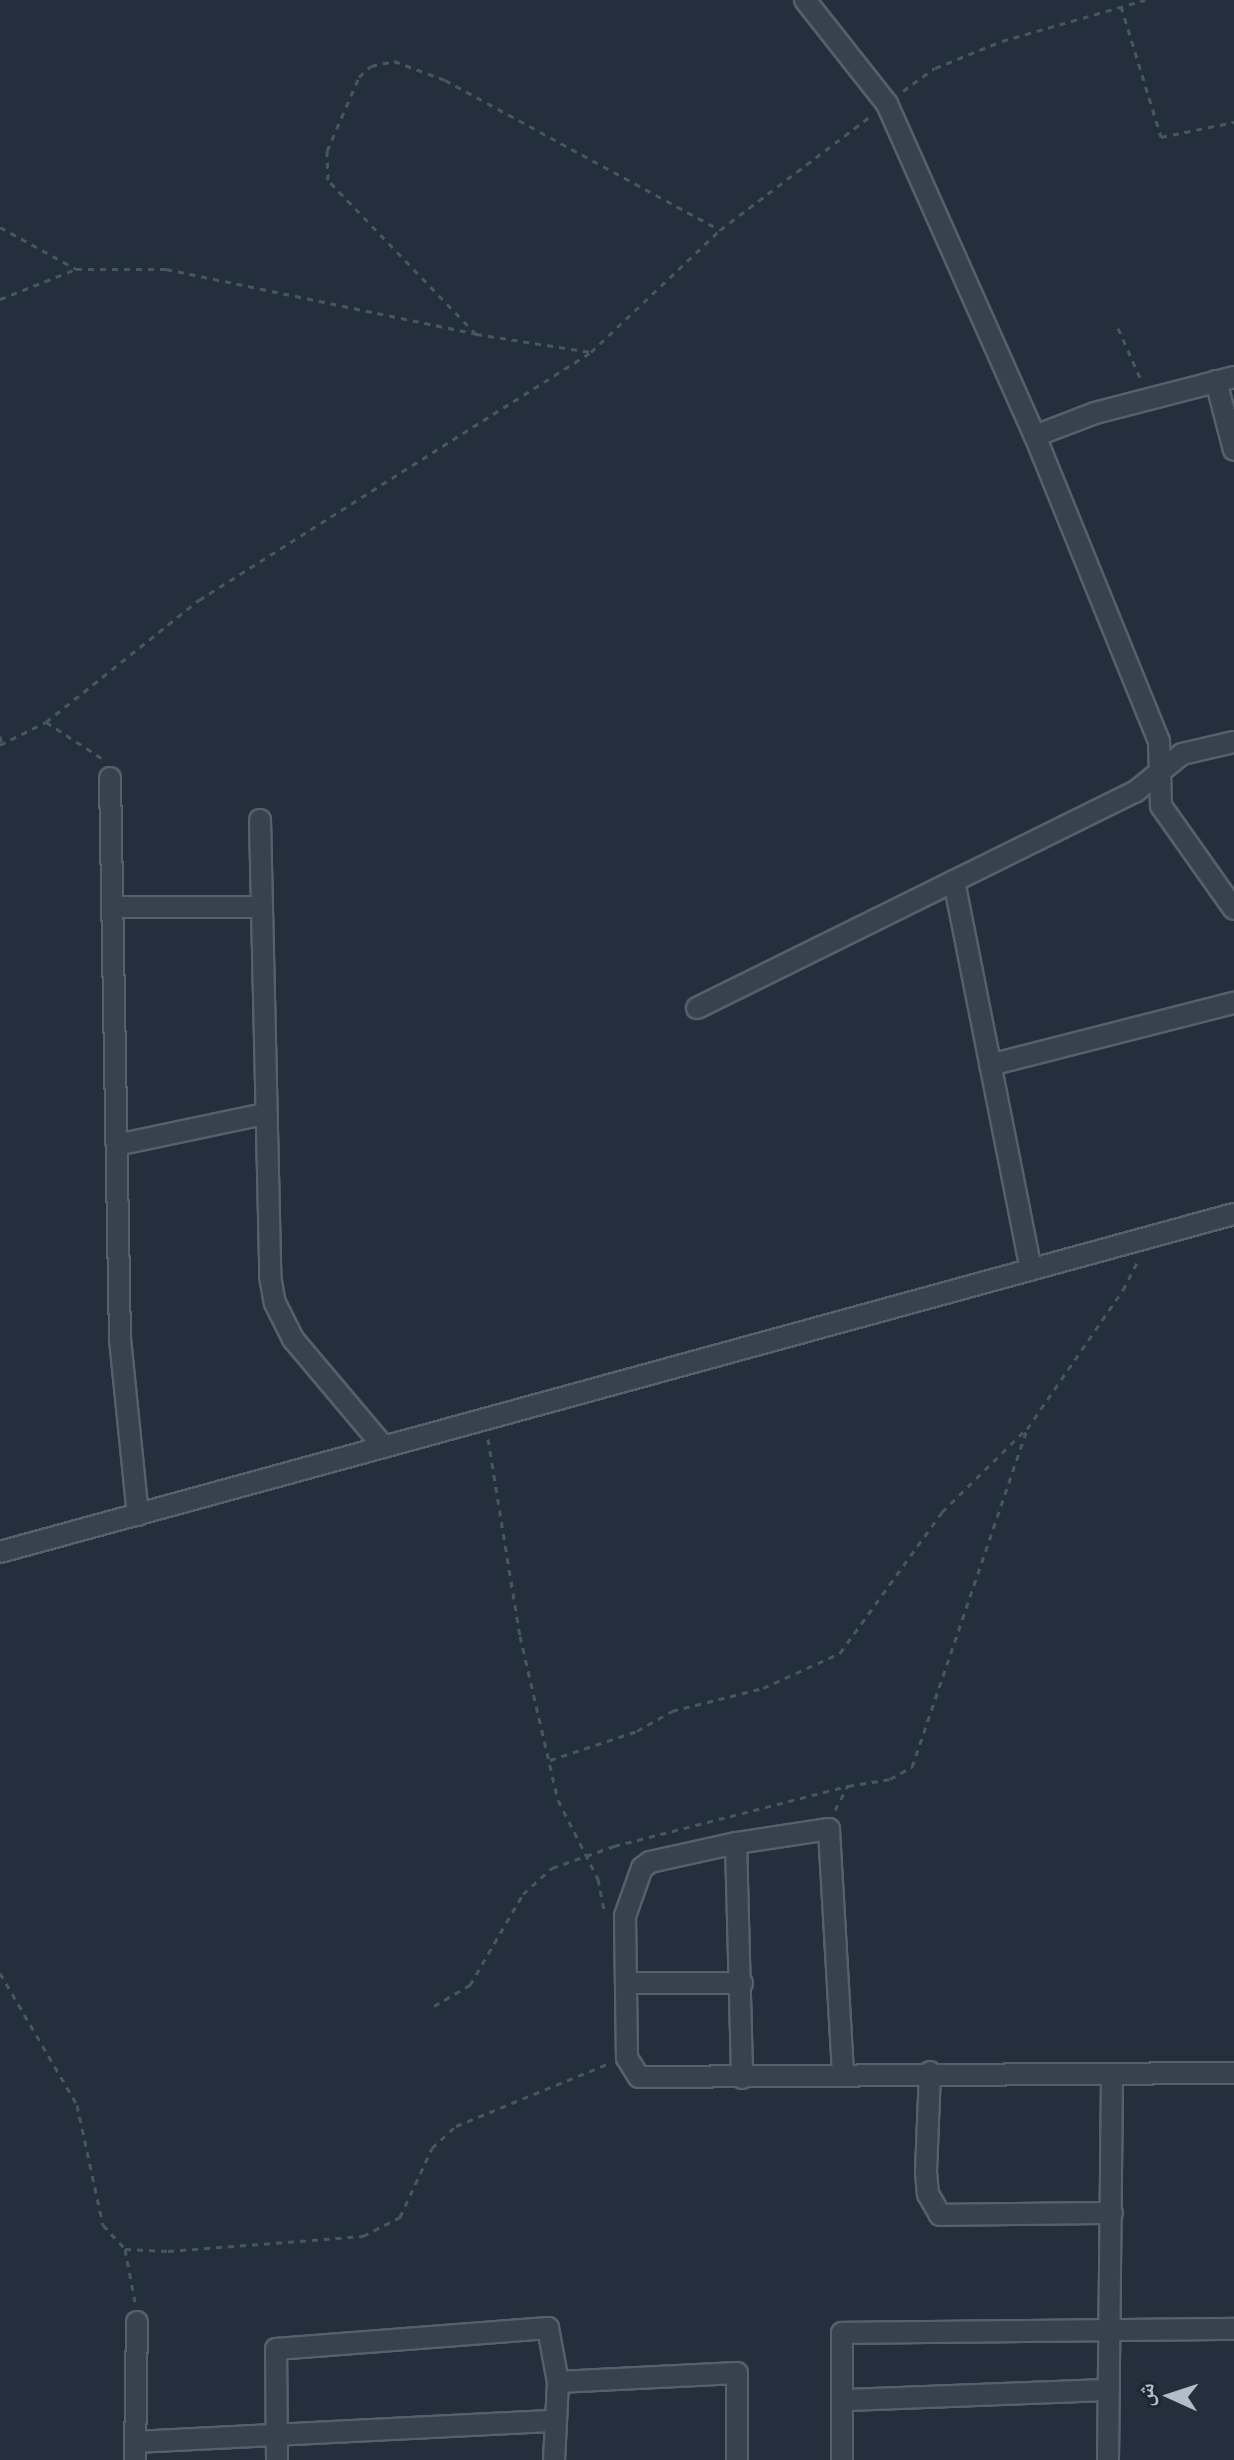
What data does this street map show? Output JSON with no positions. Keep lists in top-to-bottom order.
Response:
{
  "north": "left"
}
